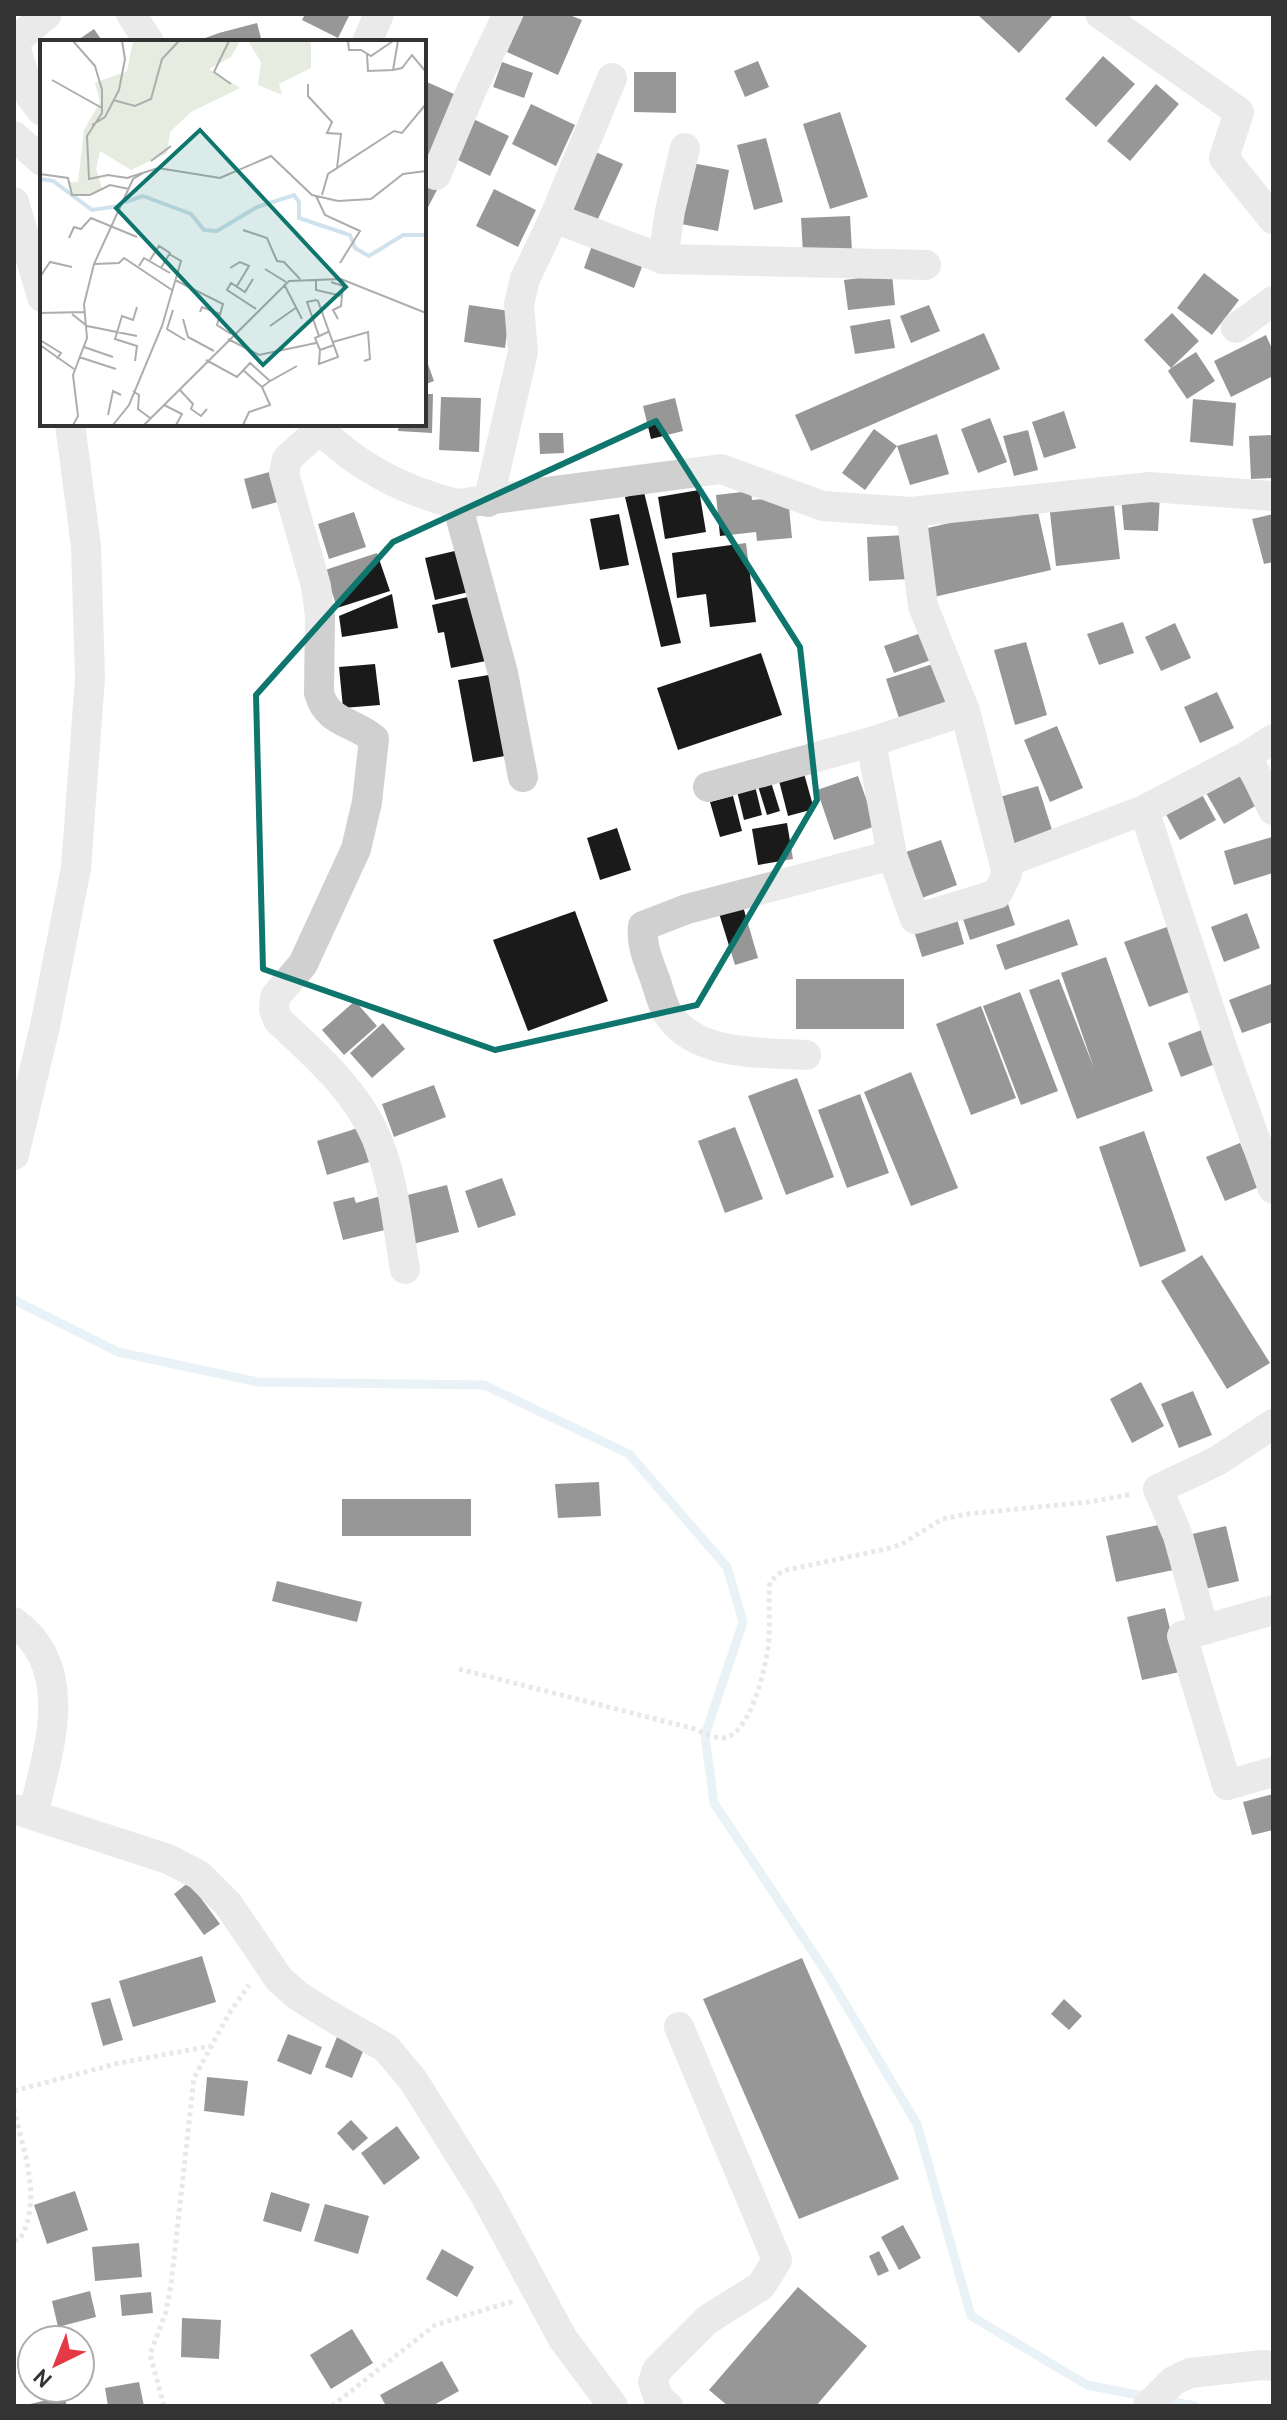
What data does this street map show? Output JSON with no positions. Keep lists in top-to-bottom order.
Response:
{
  "north": "bottom left"
}
